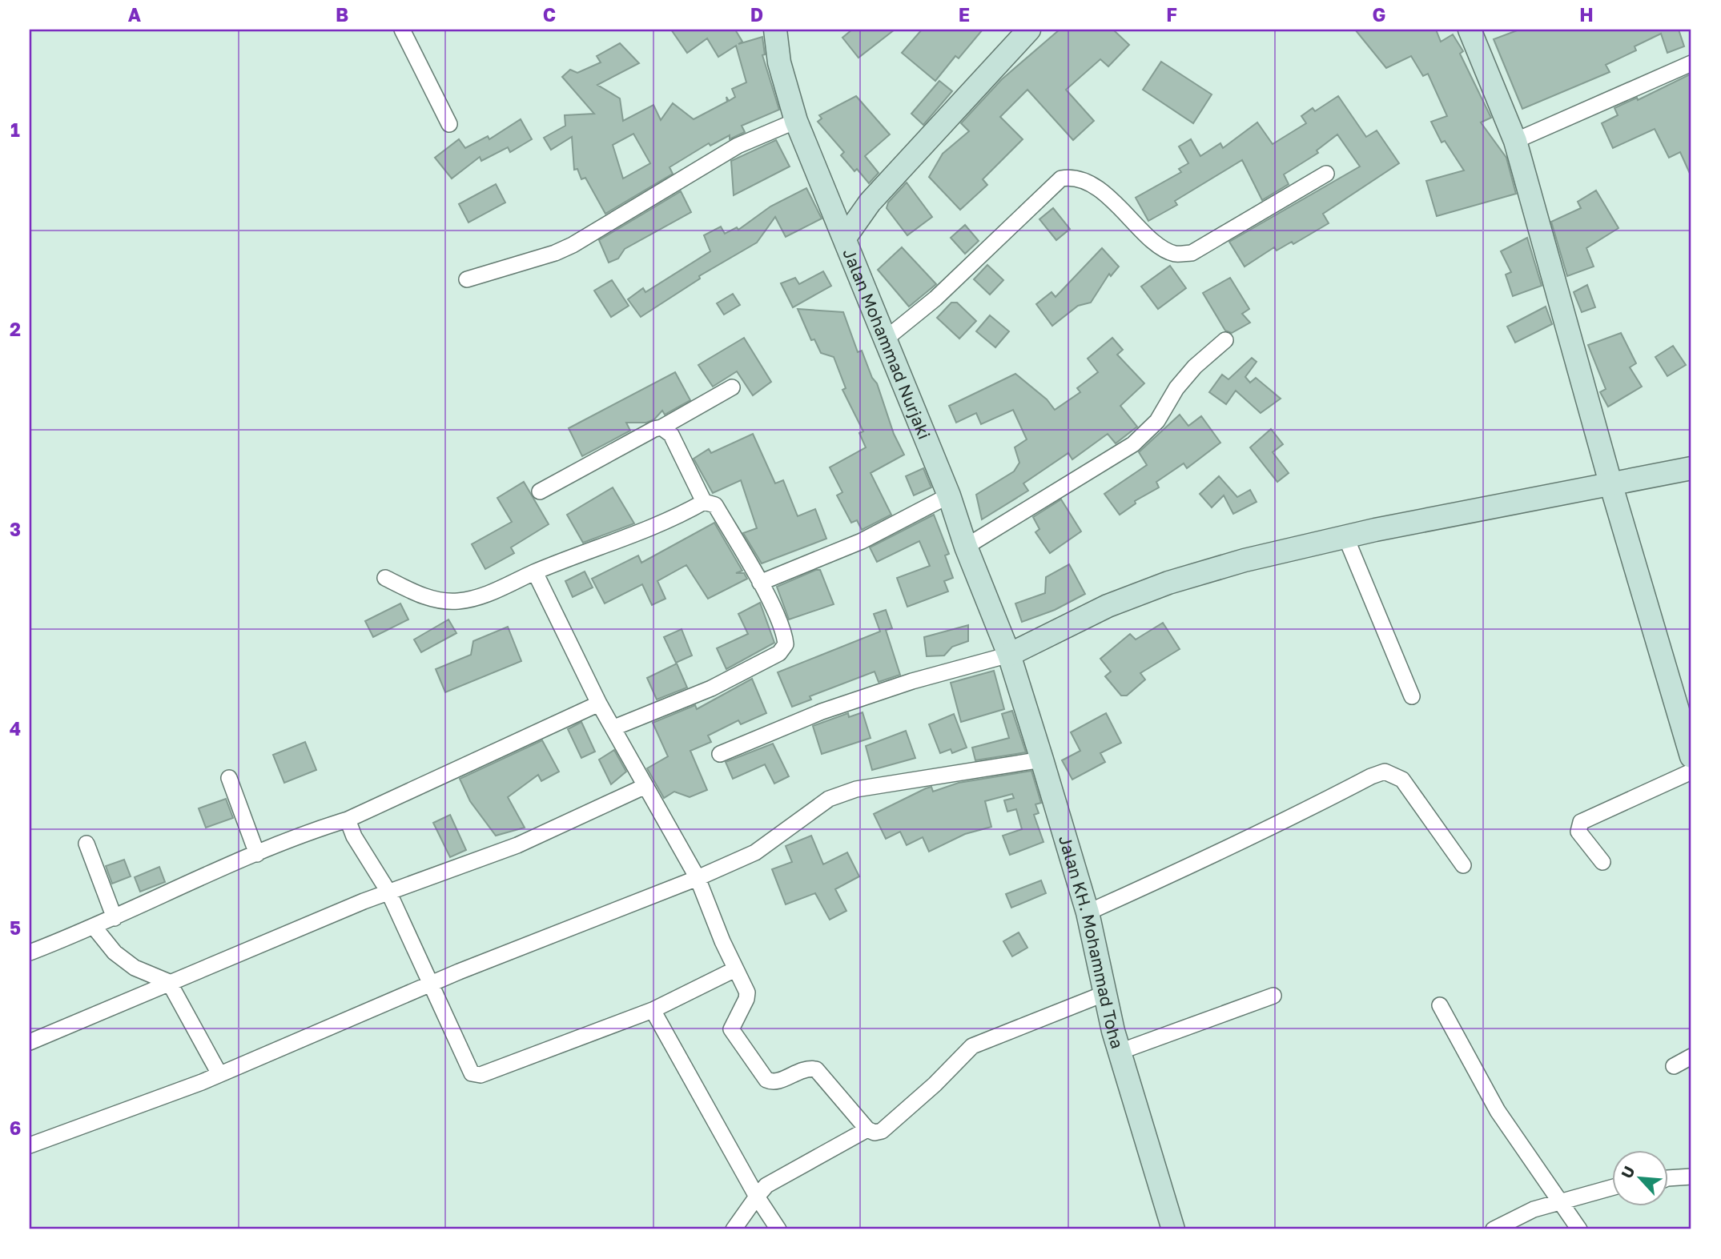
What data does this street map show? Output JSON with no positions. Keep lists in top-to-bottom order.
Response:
{
  "streets": {
    "street": ["Jalan Mohammad Nurjaki", "Jalan KH. Mohammad Toha"]
  },
  "crossings": [
    ["Jalan Mohammad Nurjaki", "Jalan KH. Mohammad Toha"]
  ],
  "north": "top left",
  "grid": {
    "columns": [
      "A",
      "B",
      "C",
      "D",
      "E",
      "F",
      "G",
      "H"
    ],
    "rows": [
      "1",
      "2",
      "3",
      "4",
      "5",
      "6"
    ]
  }
}
